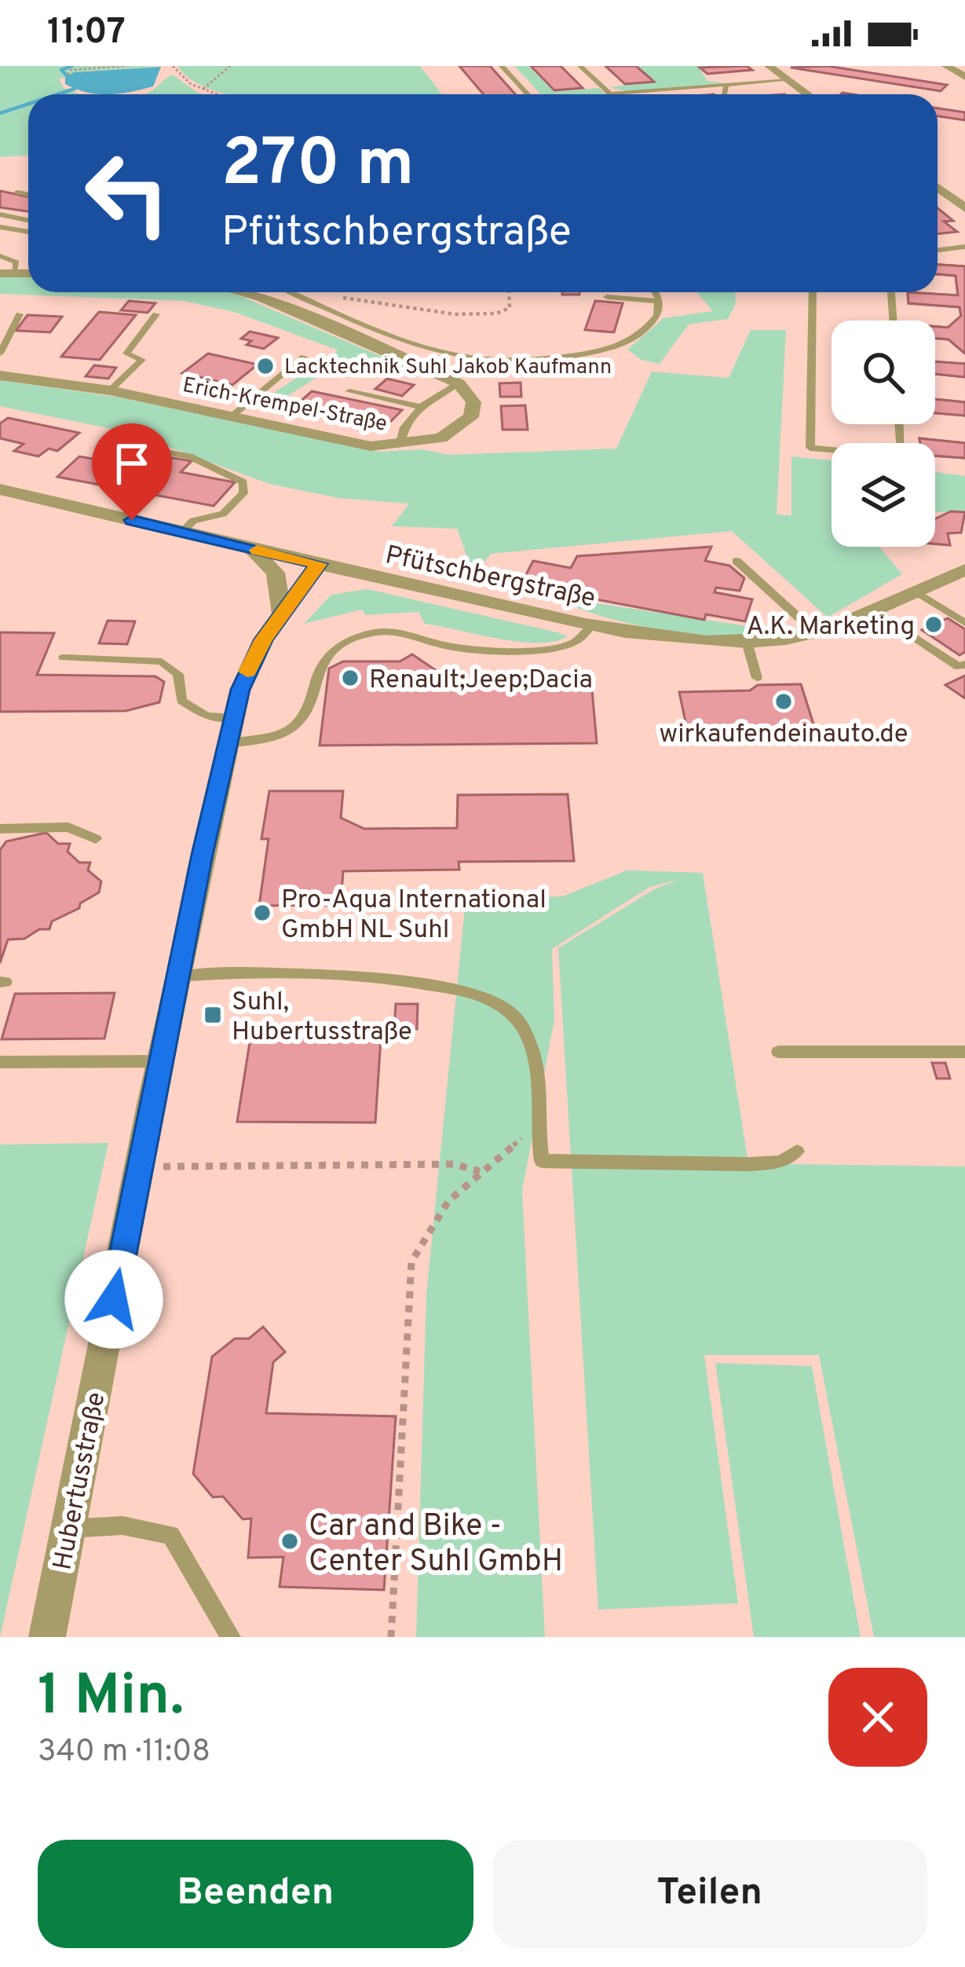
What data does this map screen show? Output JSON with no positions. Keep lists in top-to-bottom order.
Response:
{
  "streets": {
    "street": ["Erich-Krempel-Straße", "Pfütschbergstraße", "Hubertusstraße"]
  },
  "crossings": [
    ["Pfütschbergstraße", "Hubertusstraße"]
  ],
  "places": {
    "other": [
      "Lacktechnik Suhl Jakob Kaufmann",
      "A.K. Marketing",
      "Renault;Jeep;Dacia",
      "wirkaufendeinauto.de",
      "Pro-Aqua International GmbH NL Suhl",
      "Car and Bike - Center Suhl GmbH"
    ],
    "transit": ["Suhl, Hubertusstraße"]
  },
  "page": {
    "status": "11:07",
    "turn": ["270 m", "Pfütschbergstraße"],
    "heading": ["1 Min.", "340 m · 11:08"],
    "buttons": ["Beenden", "Teilen"]
  }
}
